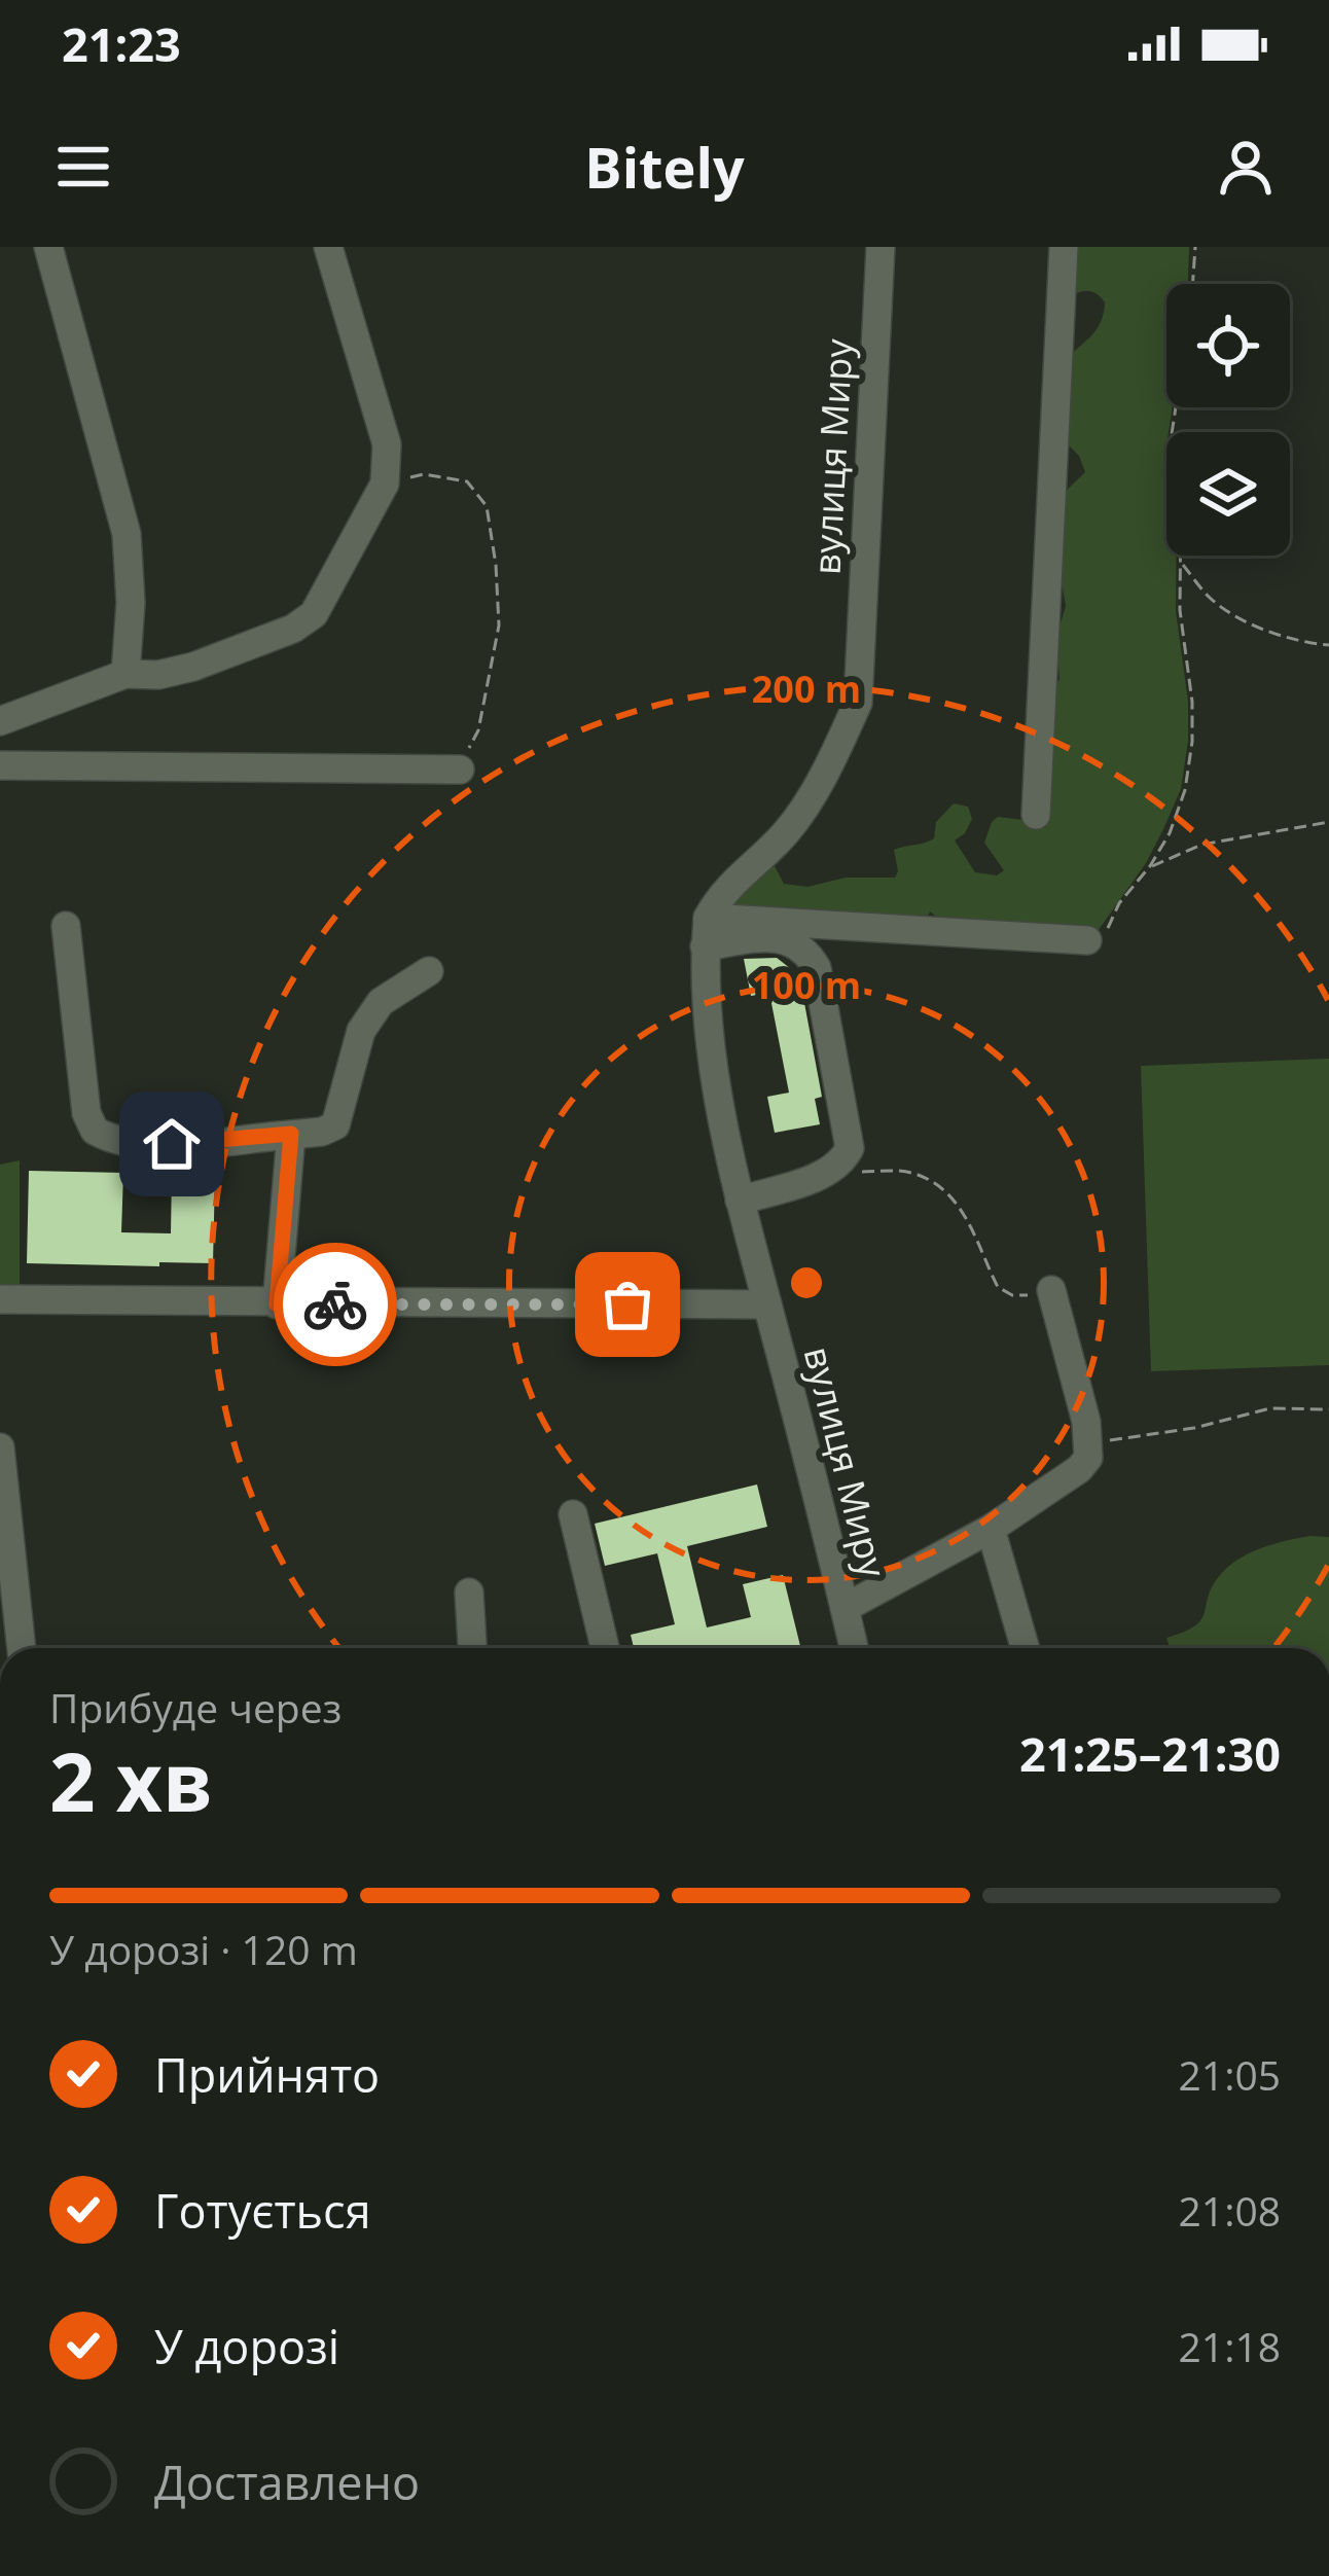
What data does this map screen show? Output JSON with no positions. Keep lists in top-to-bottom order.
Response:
{
  "streets": {
    "street": ["вулиця Миру"]
  },
  "page": {
    "status": "21:23",
    "header": "Bitely",
    "heading": ["2 хв", "Прибуде через", "21:25–21:30"],
    "bar": "У дорозі · 120 m",
    "list": [
      ["Прийнято", "21:05"],
      ["Готується", "21:08"],
      ["У дорозі", "21:18"],
      "Доставлено"
    ]
  },
  "rings": ["200 m", "100 m"]
}
